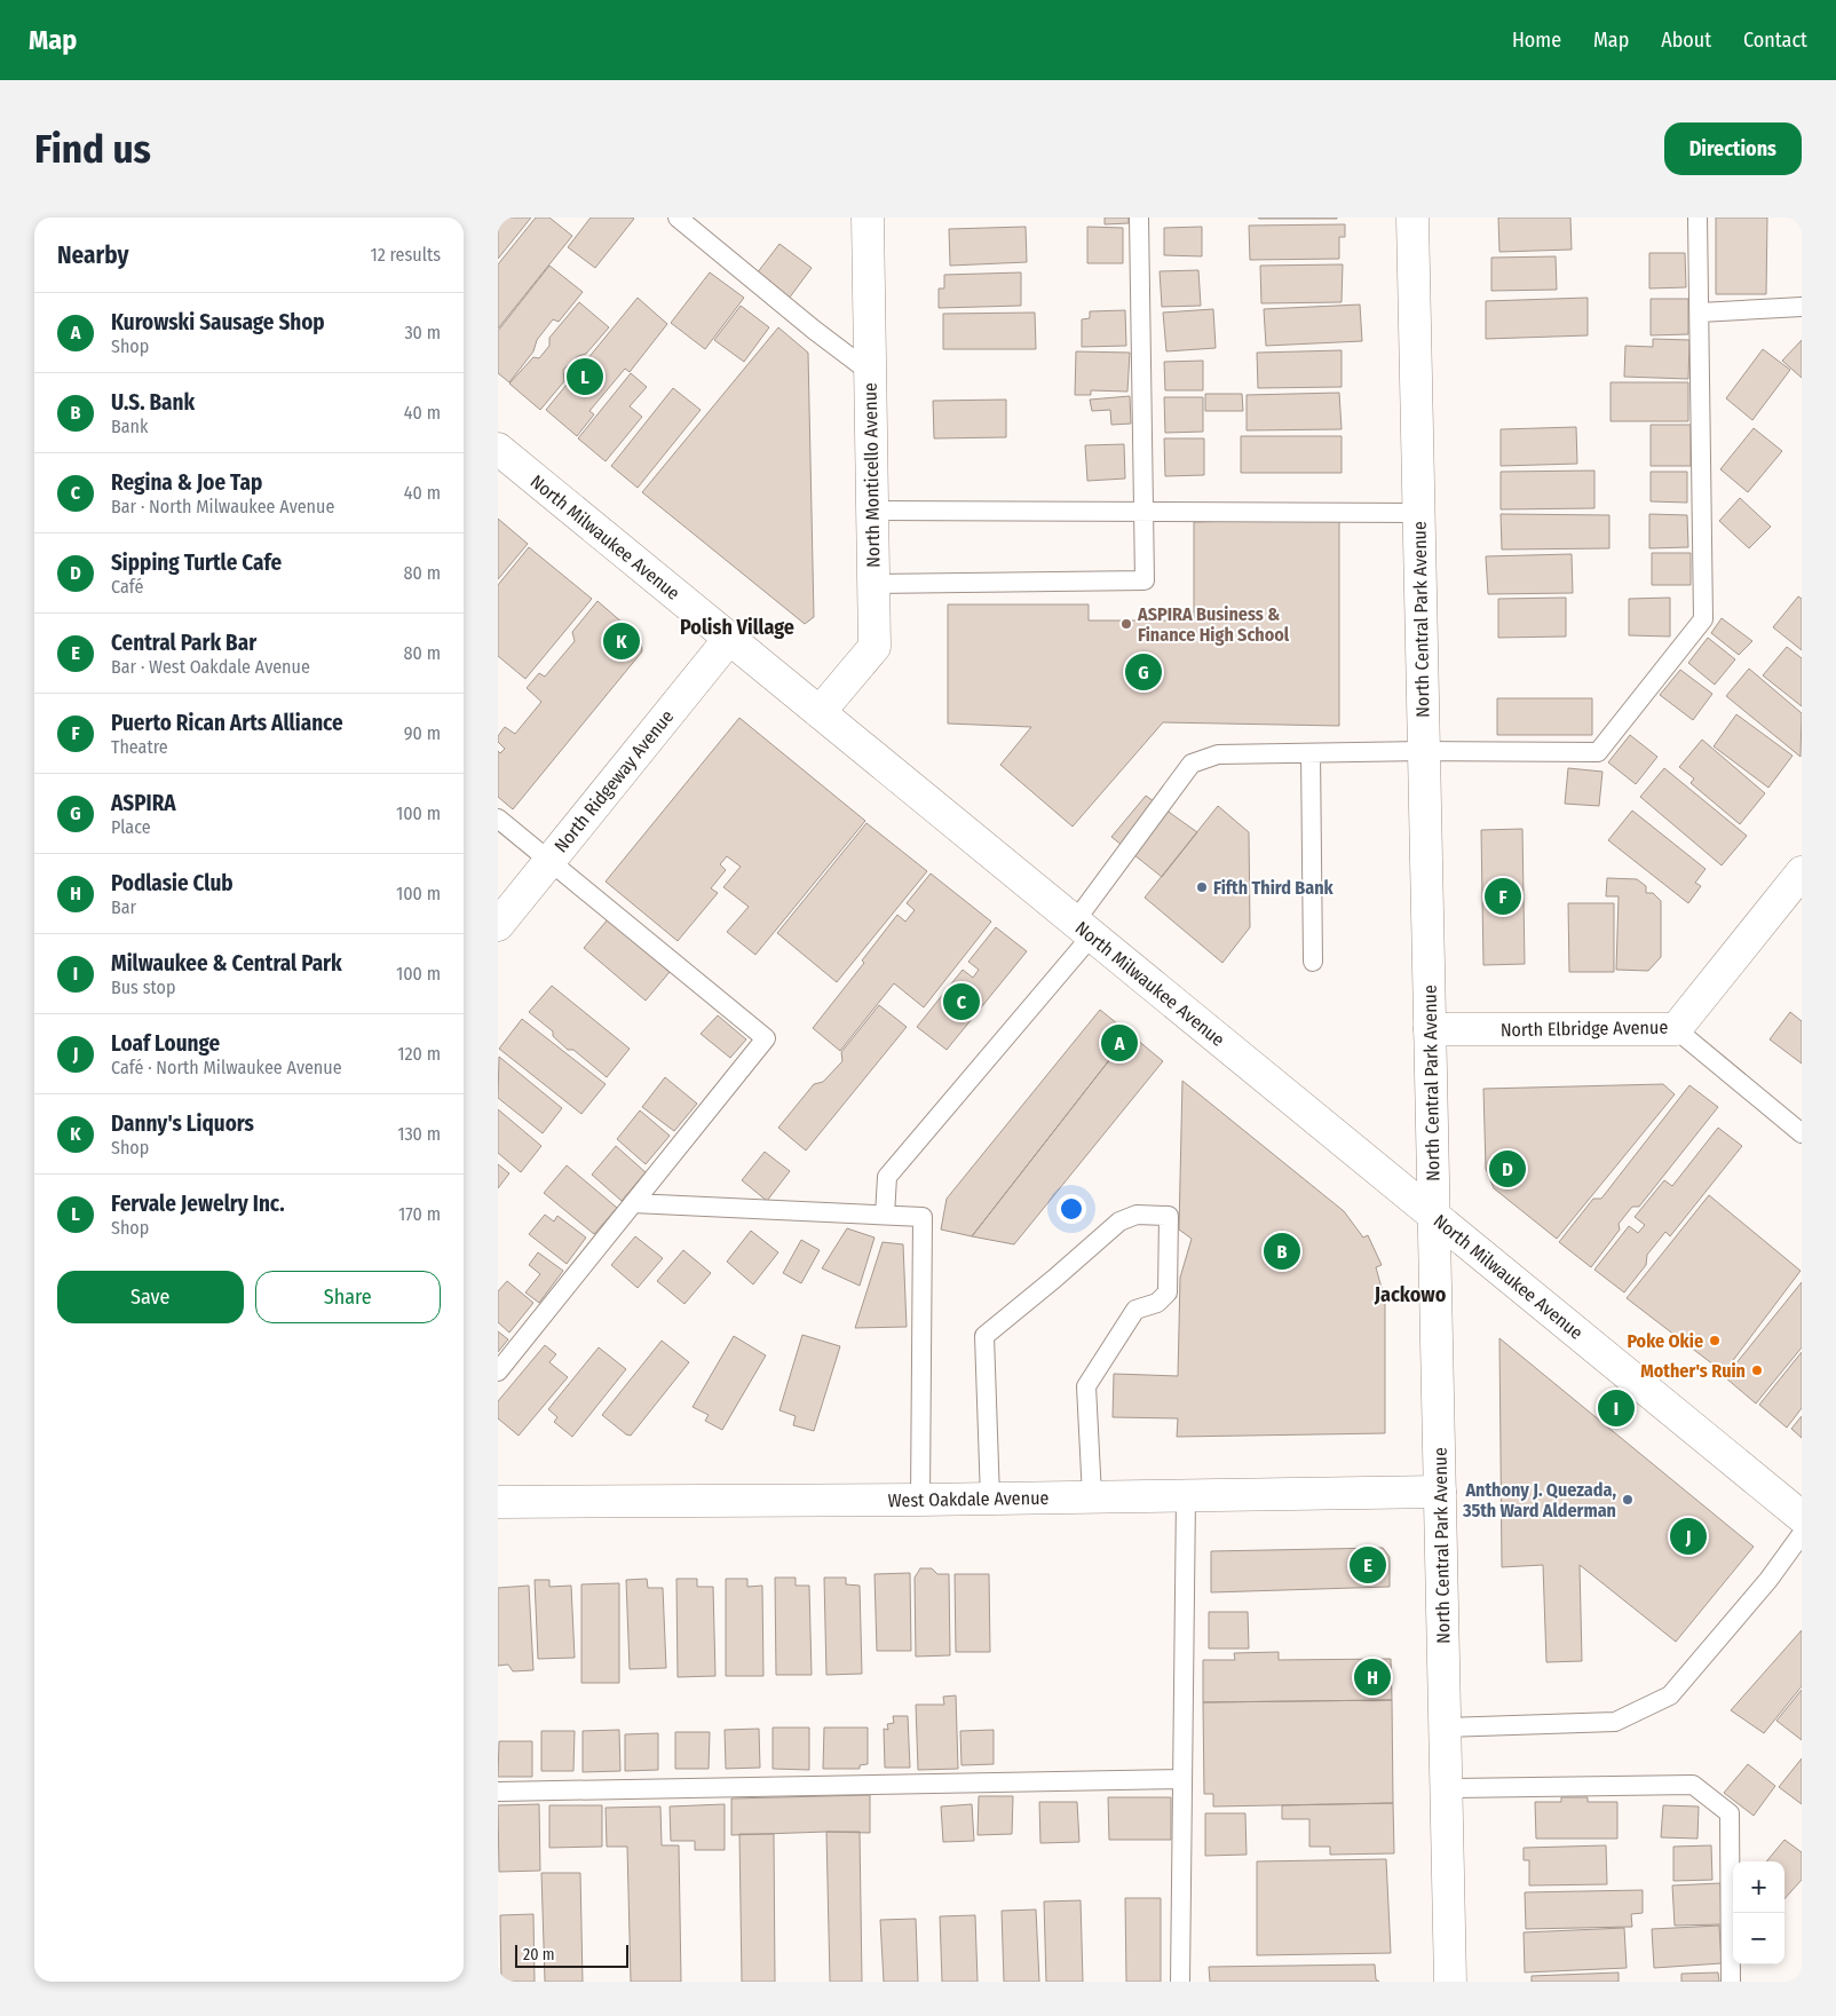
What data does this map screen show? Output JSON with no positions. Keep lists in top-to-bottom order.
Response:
{
  "streets": {
    "street": [
      "North Monticello Avenue",
      "North Milwaukee Avenue",
      "North Central Park Avenue",
      "North Ridgeway Avenue",
      "North Elbridge Avenue",
      "West Oakdale Avenue"
    ]
  },
  "crossings": [
    ["North Monticello Avenue", "North Milwaukee Avenue"],
    ["North Milwaukee Avenue", "North Central Park Avenue"],
    ["North Milwaukee Avenue", "North Ridgeway Avenue"],
    ["North Central Park Avenue", "North Elbridge Avenue"],
    ["North Central Park Avenue", "West Oakdale Avenue"]
  ],
  "districts": ["Polish Village", "Jackowo"],
  "places": [
    "ASPIRA Business & Finance High School",
    "Fifth Third Bank",
    "Poke Okie",
    "Mother's Ruin",
    "Anthony J. Quezada, 35th Ward Alderman"
  ],
  "scale_bar": "20 m",
  "page": {
    "header": "Map",
    "nav": [
      "Home",
      "Map",
      "About",
      "Contact"
    ],
    "buttons": [
      "Directions",
      ["Save", "Share"]
    ],
    "title": "Find us",
    "heading": ["Nearby", "12 results"],
    "list": [
      {
        "mark": "A",
        "name": "Kurowski Sausage Shop",
        "note": "Shop",
        "value": "30 m"
      },
      {
        "mark": "B",
        "name": "U.S. Bank",
        "note": "Bank",
        "value": "40 m"
      },
      {
        "mark": "C",
        "name": "Regina & Joe Tap",
        "note": "Bar · North Milwaukee Avenue",
        "value": "40 m"
      },
      {
        "mark": "D",
        "name": "Sipping Turtle Cafe",
        "note": "Café",
        "value": "80 m"
      },
      {
        "mark": "E",
        "name": "Central Park Bar",
        "note": "Bar · West Oakdale Avenue",
        "value": "80 m"
      },
      {
        "mark": "F",
        "name": "Puerto Rican Arts Alliance",
        "note": "Theatre",
        "value": "90 m"
      },
      {
        "mark": "G",
        "name": "ASPIRA",
        "note": "Place",
        "value": "100 m"
      },
      {
        "mark": "H",
        "name": "Podlasie Club",
        "note": "Bar",
        "value": "100 m"
      },
      {
        "mark": "I",
        "name": "Milwaukee & Central Park",
        "note": "Bus stop",
        "value": "100 m"
      },
      {
        "mark": "J",
        "name": "Loaf Lounge",
        "note": "Café · North Milwaukee Avenue",
        "value": "120 m"
      },
      {
        "mark": "K",
        "name": "Danny's Liquors",
        "note": "Shop",
        "value": "130 m"
      },
      {
        "mark": "L",
        "name": "Fervale Jewelry Inc.",
        "note": "Shop",
        "value": "170 m"
      }
    ],
    "pins": [
      "L",
      "K",
      "G",
      "F",
      "C",
      "A",
      "D",
      "B",
      "I",
      "J",
      "E",
      "H"
    ],
    "map_buttons": ["+", "−"],
    "scale": "20 m"
  }
}
